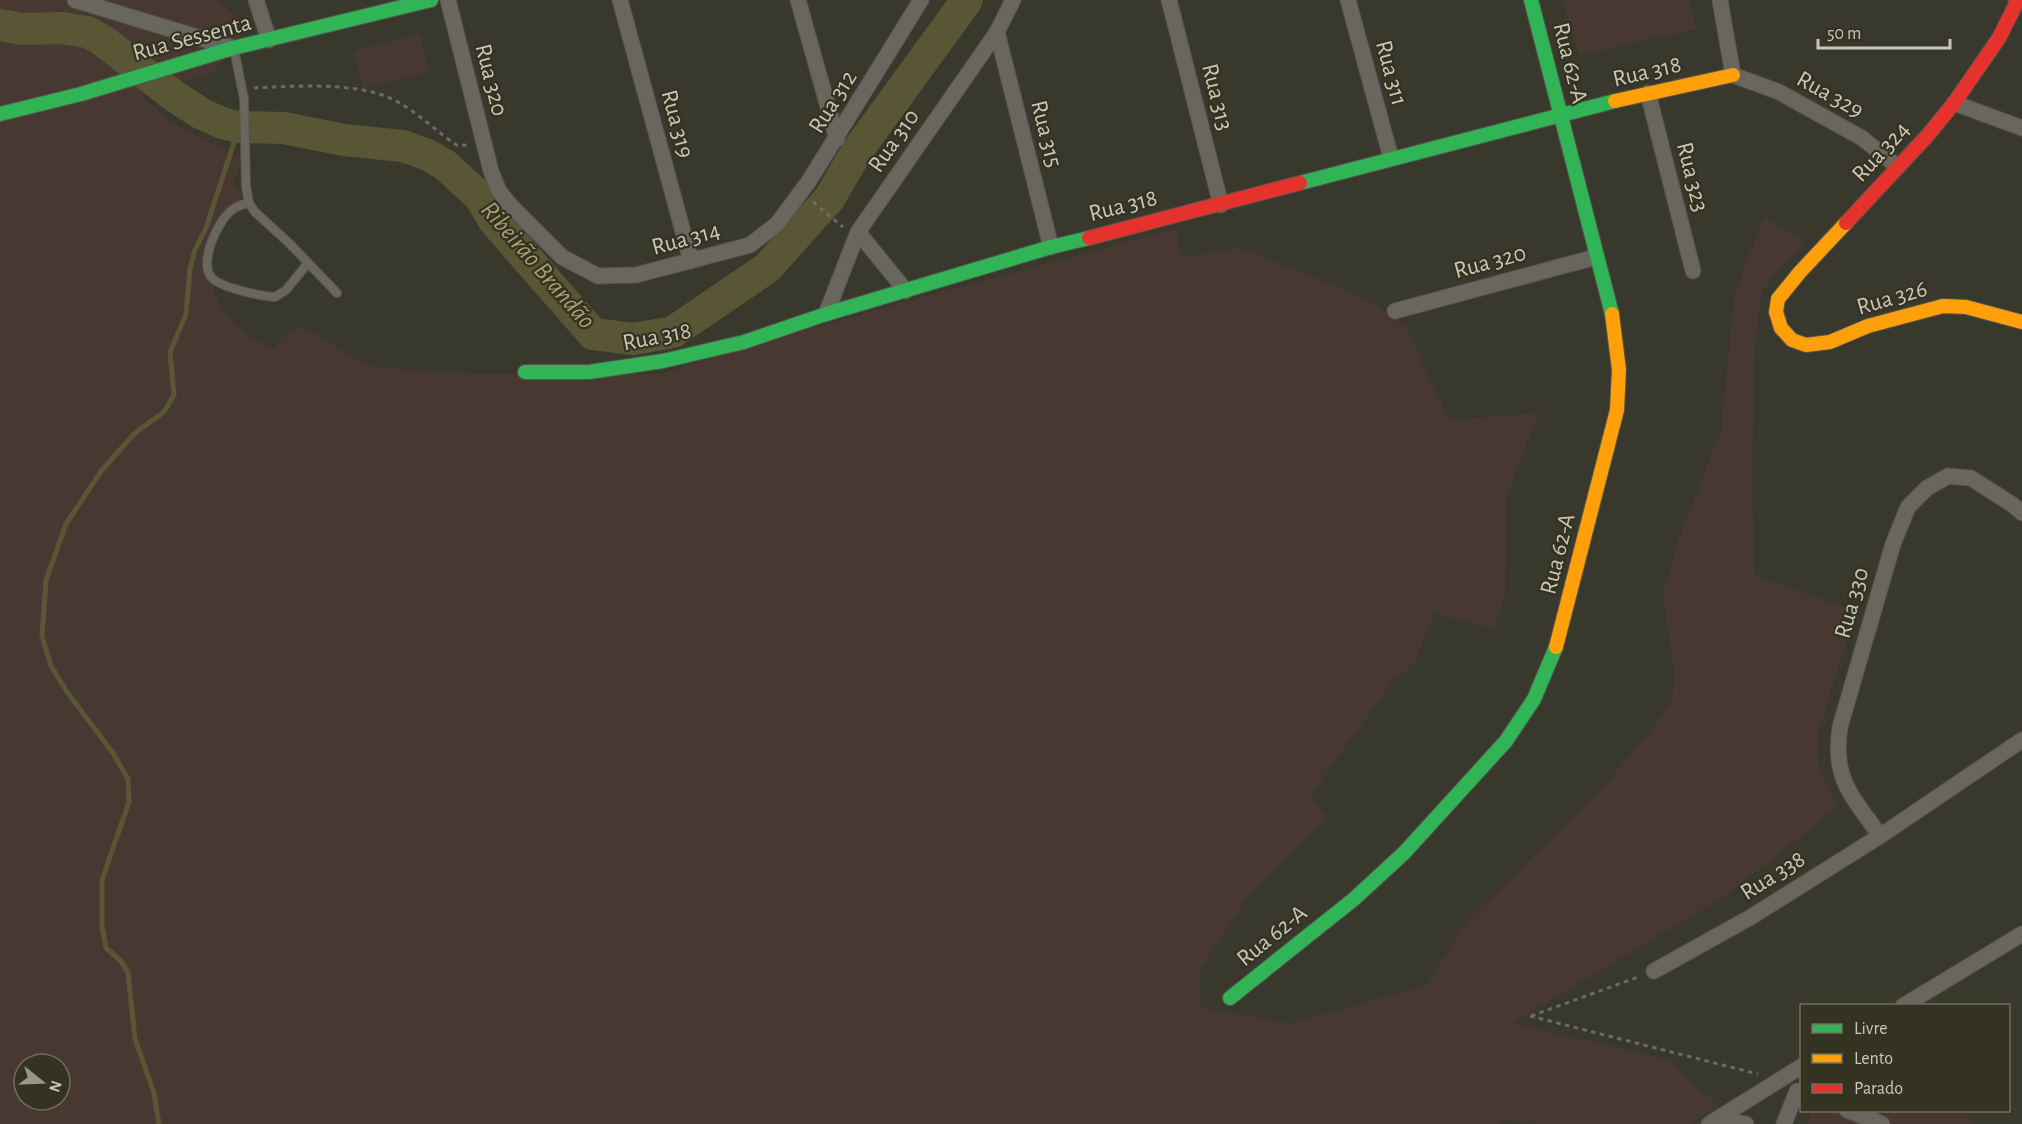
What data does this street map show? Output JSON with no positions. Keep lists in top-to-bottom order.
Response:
{
  "streets": {
    "street": [
      "Rua Sessenta",
      "Rua 62-A",
      "Rua 318",
      "Rua 311",
      "Rua 320",
      "Rua 329",
      "Rua 313",
      "Rua 312",
      "Rua 319",
      "Rua 315",
      "Rua 310",
      "Rua 324",
      "Rua 323",
      "Rua 314",
      "Rua 326",
      "Rua 330",
      "Rua 338"
    ]
  },
  "crossings": [
    ["Rua 62-A", "Rua 318"],
    ["Rua 62-A", "Rua 320"],
    ["Rua 318", "Rua 311"],
    ["Rua 318", "Rua 329"],
    ["Rua 318", "Rua 313"],
    ["Rua 318", "Rua 315"],
    ["Rua 318", "Rua 310"],
    ["Rua 318", "Rua 323"],
    ["Rua 320", "Rua 314"],
    ["Rua 329", "Rua 324"],
    ["Rua 312", "Rua 314"],
    ["Rua 319", "Rua 314"],
    ["Rua 315", "Rua 310"],
    ["Rua 324", "Rua 326"],
    ["Rua 330", "Rua 338"]
  ],
  "water": ["Ribeirão Brandão"],
  "legend": ["Livre", "Lento", "Parado"],
  "scale_bar": "50 m",
  "north": "right"
}
